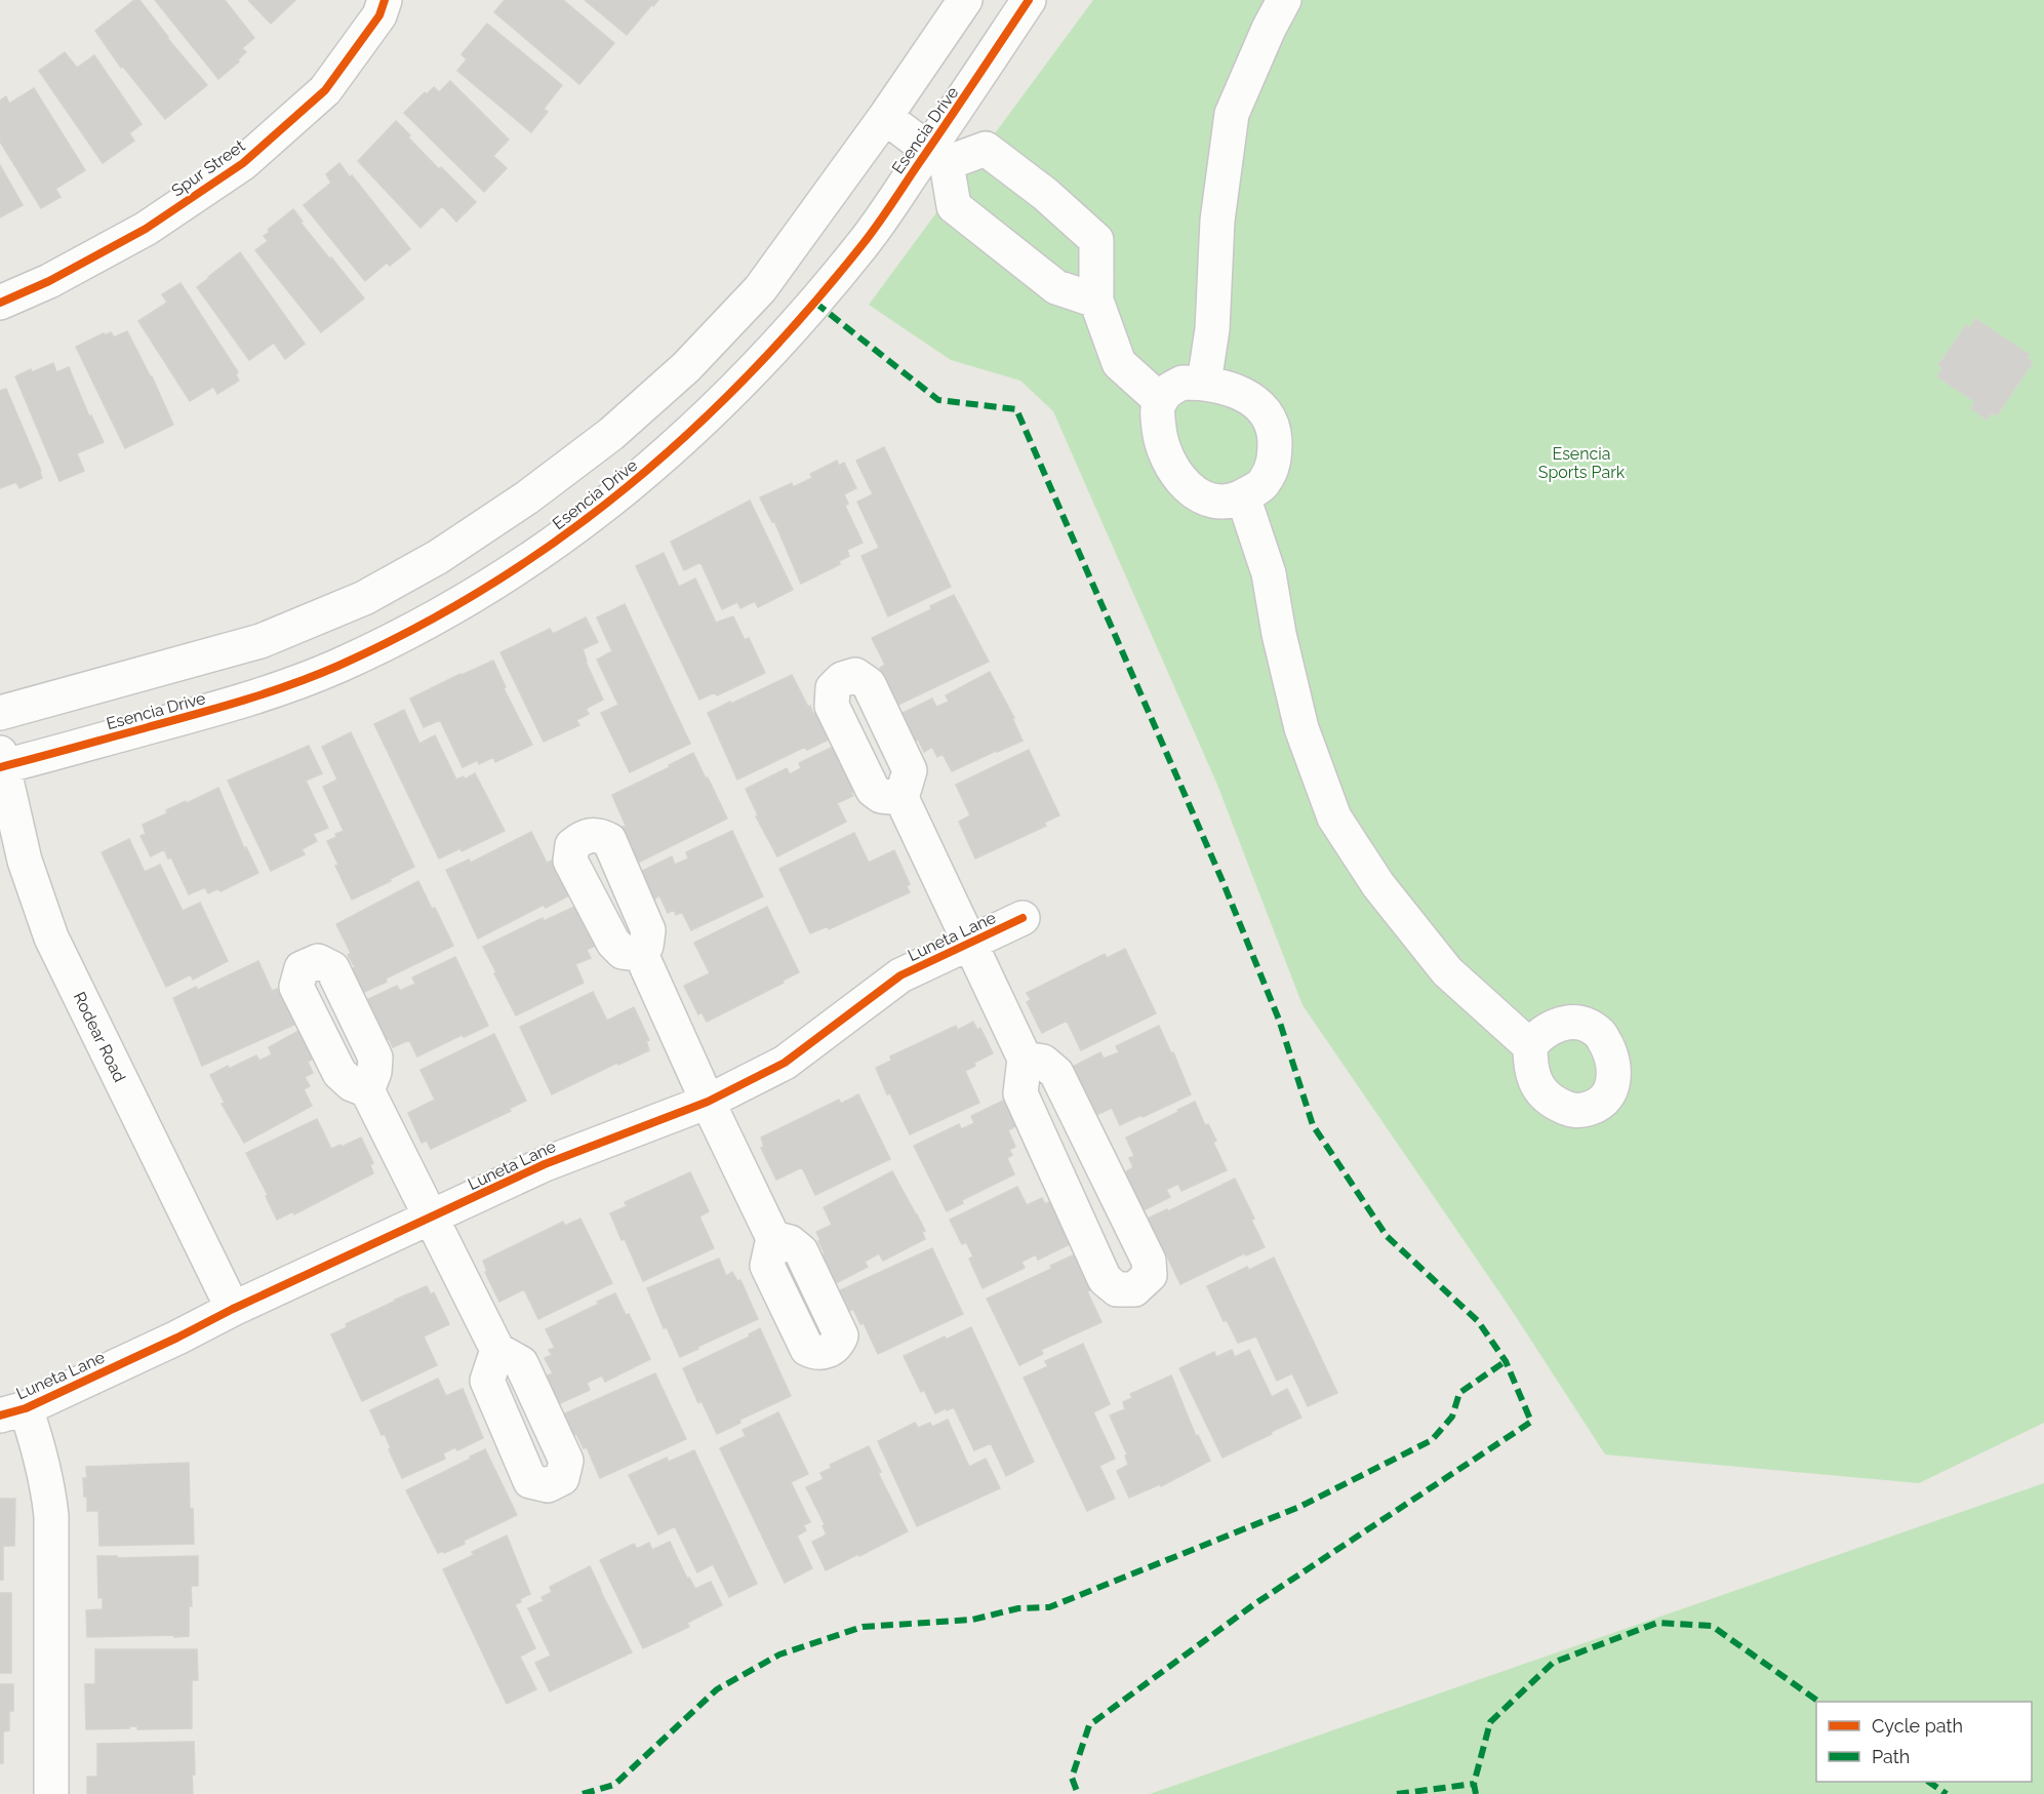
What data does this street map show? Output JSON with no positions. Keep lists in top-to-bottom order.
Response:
{
  "streets": {
    "street": [
      "Esencia Drive",
      "Spur Street",
      "Luneta Lane",
      "Rodear Road"
    ]
  },
  "crossings": [
    ["Esencia Drive", "Rodear Road"],
    ["Luneta Lane", "Rodear Road"]
  ],
  "parks": ["Esencia Sports Park"],
  "legend": ["Cycle path", "Path"]
}
